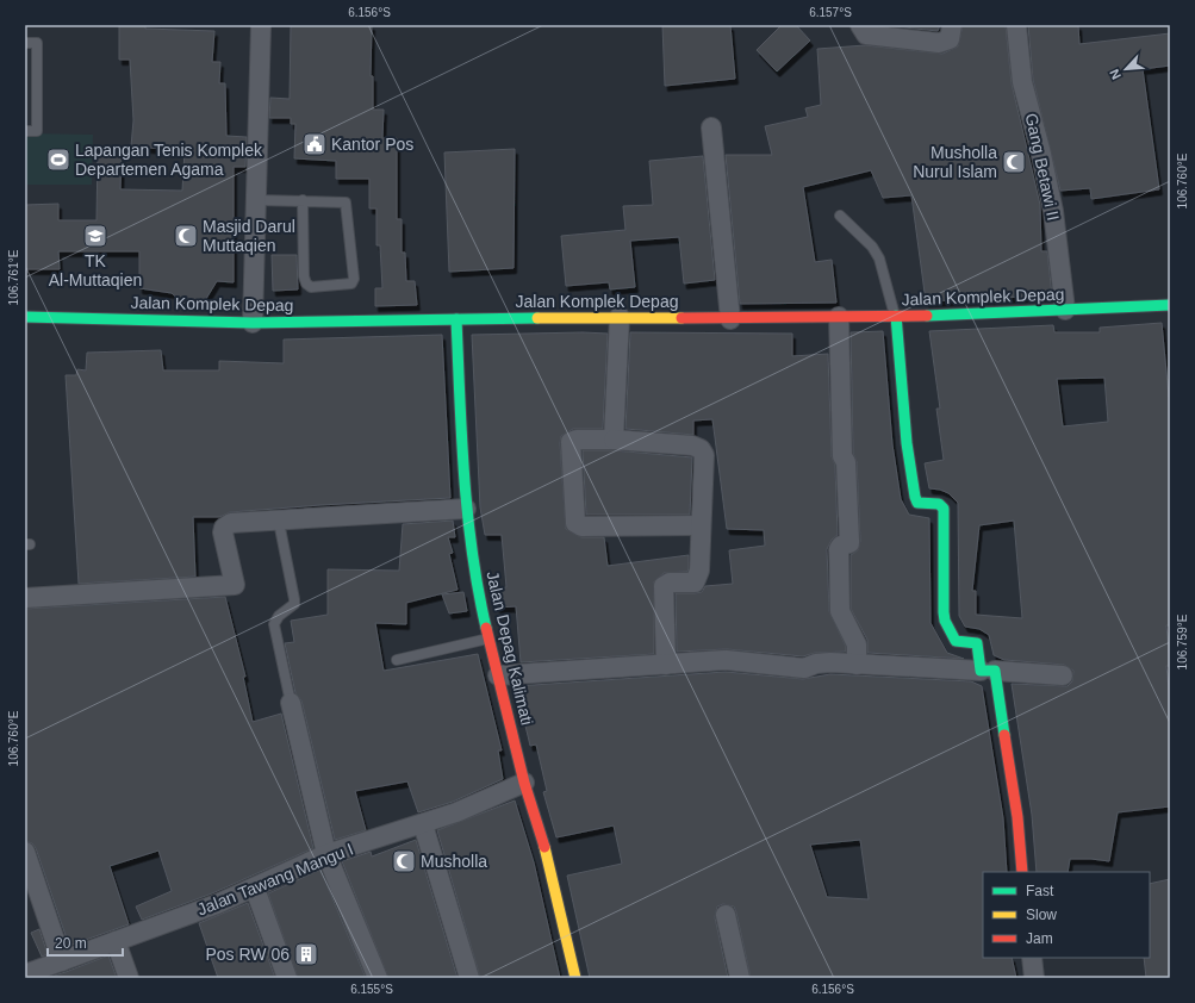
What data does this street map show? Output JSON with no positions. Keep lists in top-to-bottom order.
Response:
{
  "streets": {
    "street": [
      "Gang Betawi II",
      "Jalan Komplek Depag",
      "Jalan Depag Kalimati",
      "Jalan Tawang Mangu I"
    ]
  },
  "crossings": [
    ["Gang Betawi II", "Jalan Komplek Depag"],
    ["Jalan Komplek Depag", "Jalan Depag Kalimati"],
    ["Jalan Depag Kalimati", "Jalan Tawang Mangu I"]
  ],
  "places": {
    "public building": ["Kantor Pos"],
    "sports": ["Lapangan Tenis Komplek Departemen Agama"],
    "mosque": ["Musholla Nurul Islam", "Masjid Darul Muttaqien", "Musholla"],
    "school or university": ["TK Al-Muttaqien"],
    "building": ["Pos RW 06"]
  },
  "legend": ["Fast", "Slow", "Jam"],
  "scale_bar": "20 m",
  "north": "bottom left",
  "coordinates": [
    "6.156°S",
    "6.157°S",
    "106.760°E",
    "106.761°E",
    "106.759°E",
    "6.155°S"
  ]
}
